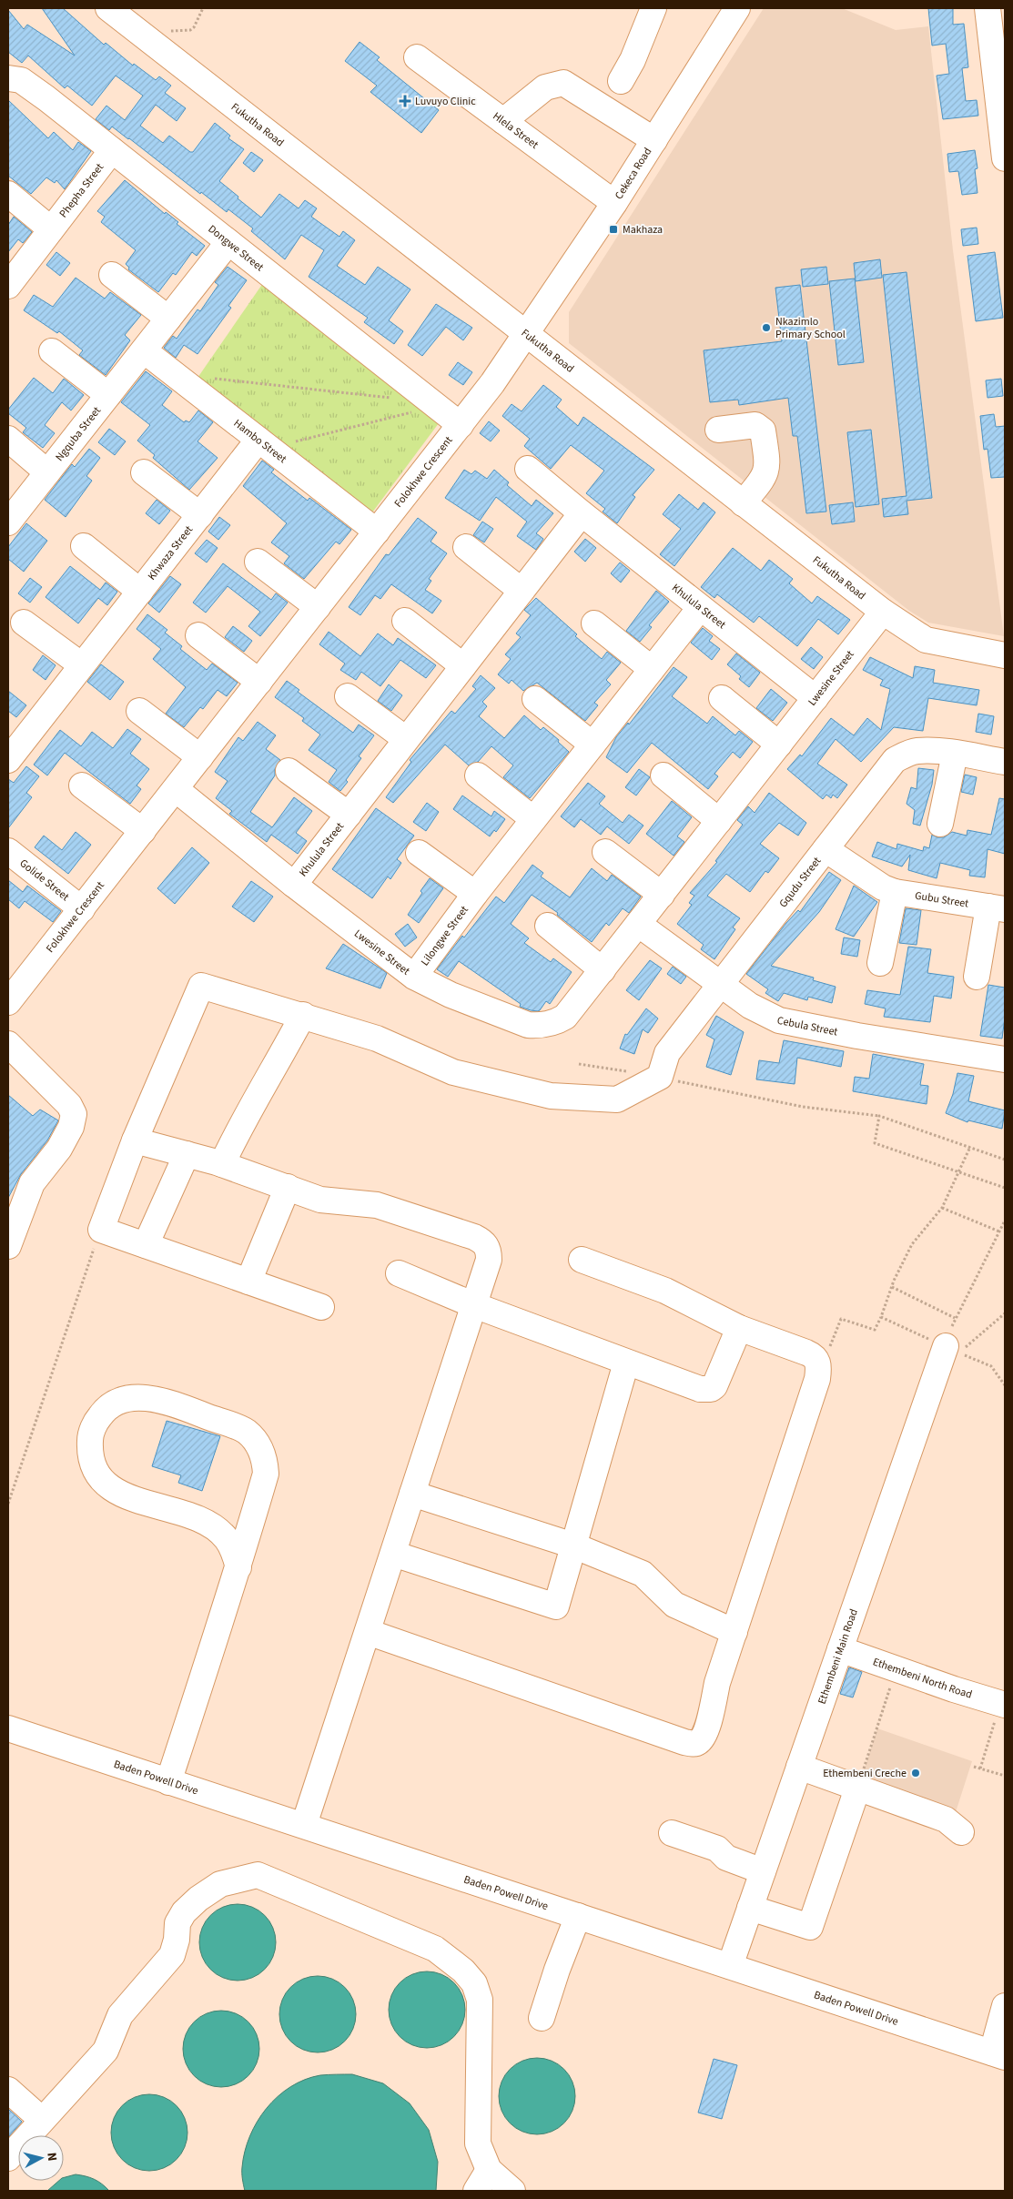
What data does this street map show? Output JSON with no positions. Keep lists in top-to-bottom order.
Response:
{
  "streets": {
    "street": [
      "Fukutha Road",
      "Hlela Street",
      "Cekeca Road",
      "Phepha Street",
      "Dongwe Street",
      "Ngquba Street",
      "Hambo Street",
      "Folokhwe Crescent",
      "Khwaza Street",
      "Khulula Street",
      "Lwesine Street",
      "Golide Street",
      "Gqudu Street",
      "Gubu Street",
      "Lilongwe Street",
      "Cebula Street",
      "Ethembeni Main Road",
      "Ethembeni North Road",
      "Baden Powell Drive"
    ]
  },
  "crossings": [
    ["Fukutha Road", "Cekeca Road"],
    ["Fukutha Road", "Folokhwe Crescent"],
    ["Fukutha Road", "Lwesine Street"],
    ["Hlela Street", "Cekeca Road"],
    ["Cekeca Road", "Folokhwe Crescent"],
    ["Phepha Street", "Dongwe Street"],
    ["Dongwe Street", "Ngquba Street"],
    ["Dongwe Street", "Folokhwe Crescent"],
    ["Ngquba Street", "Hambo Street"],
    ["Hambo Street", "Folokhwe Crescent"],
    ["Hambo Street", "Khwaza Street"],
    ["Folokhwe Crescent", "Lwesine Street"],
    ["Folokhwe Crescent", "Golide Street"],
    ["Khulula Street", "Lwesine Street"],
    ["Khulula Street", "Lilongwe Street"],
    ["Lwesine Street", "Lilongwe Street"],
    ["Lwesine Street", "Cebula Street"],
    ["Gqudu Street", "Gubu Street"],
    ["Gqudu Street", "Cebula Street"],
    ["Ethembeni Main Road", "Ethembeni North Road"],
    ["Ethembeni Main Road", "Baden Powell Drive"]
  ],
  "places": {
    "health": ["Luvuyo Clinic"],
    "transit": ["Makhaza"],
    "other": ["Nkazimlo Primary School", "Ethembeni Creche"]
  },
  "north": "right"
}
